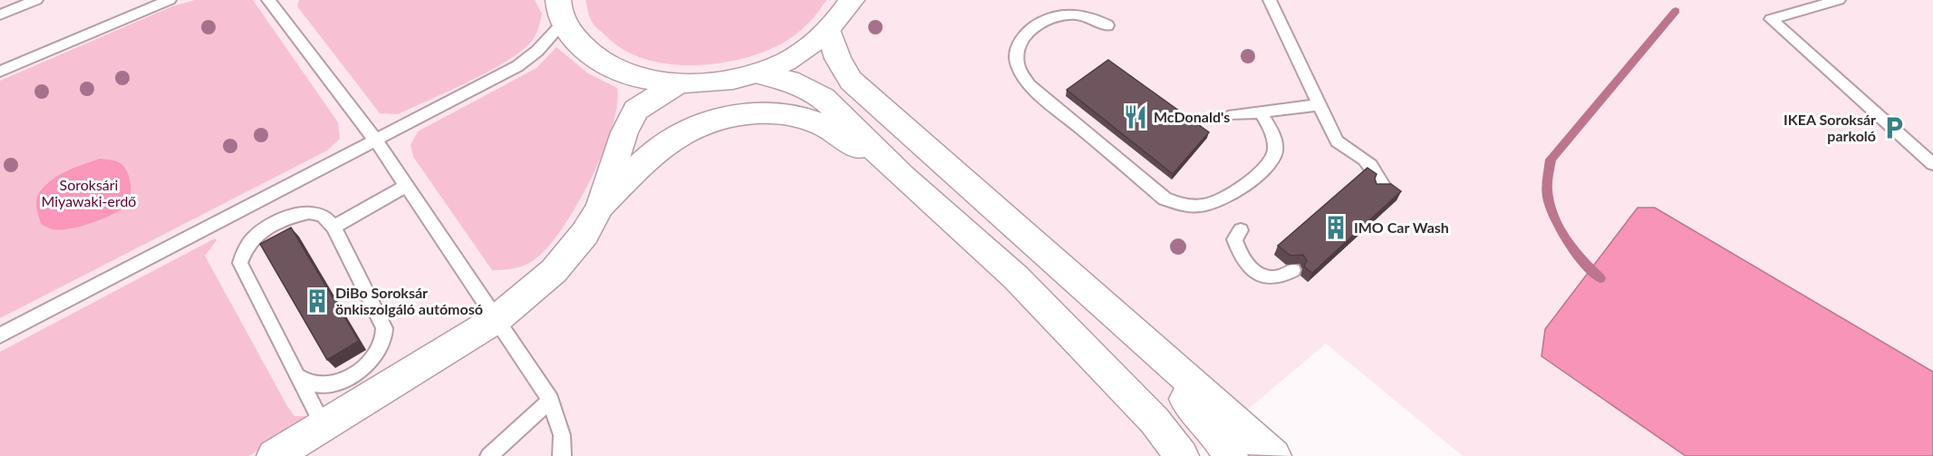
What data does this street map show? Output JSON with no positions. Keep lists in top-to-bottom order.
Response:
{
  "parks": ["Soroksári Miyawaki-erdő"],
  "places": {
    "restaurant": ["McDonald's"],
    "parking": ["IKEA Soroksár parkoló"],
    "building": ["IMO Car Wash", "DiBo Soroksár önkiszolgáló autómosó"]
  }
}
